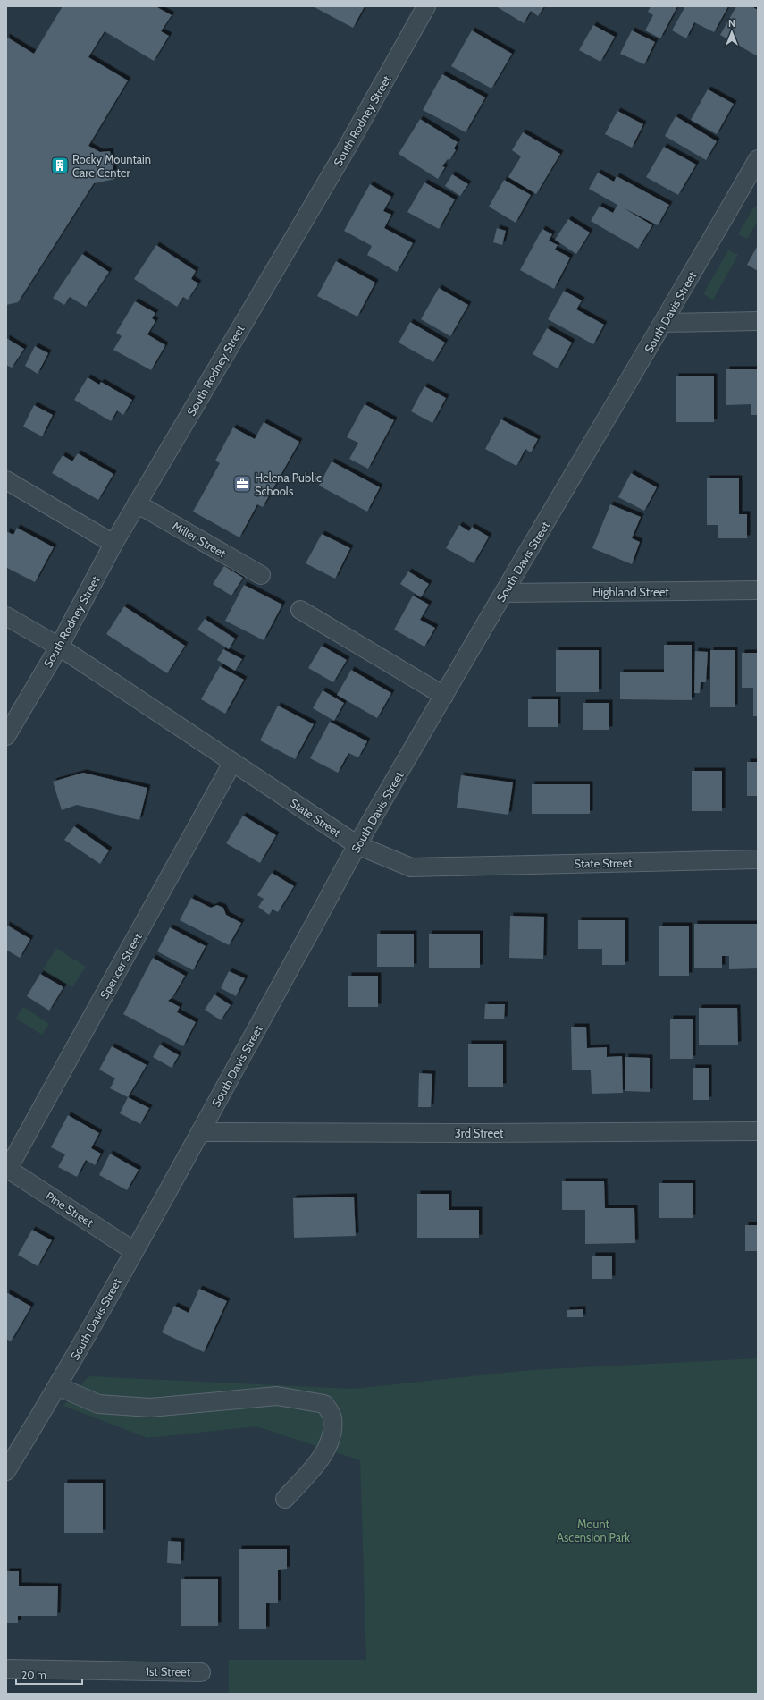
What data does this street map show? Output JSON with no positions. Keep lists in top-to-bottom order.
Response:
{
  "streets": {
    "street": [
      "South Rodney Street",
      "South Davis Street",
      "Miller Street",
      "Highland Street",
      "State Street",
      "Spencer Street",
      "3rd Street",
      "Pine Street",
      "1st Street"
    ]
  },
  "crossings": [
    ["South Rodney Street", "Miller Street"],
    ["South Rodney Street", "State Street"],
    ["South Davis Street", "Highland Street"],
    ["South Davis Street", "State Street"],
    ["South Davis Street", "3rd Street"],
    ["South Davis Street", "Pine Street"],
    ["State Street", "Spencer Street"],
    ["Spencer Street", "Pine Street"]
  ],
  "parks": ["Mount Ascension Park"],
  "places": {
    "building": ["Rocky Mountain Care Center"],
    "office": ["Helena Public Schools"]
  },
  "scale_bar": "20 m",
  "north": "top"
}
